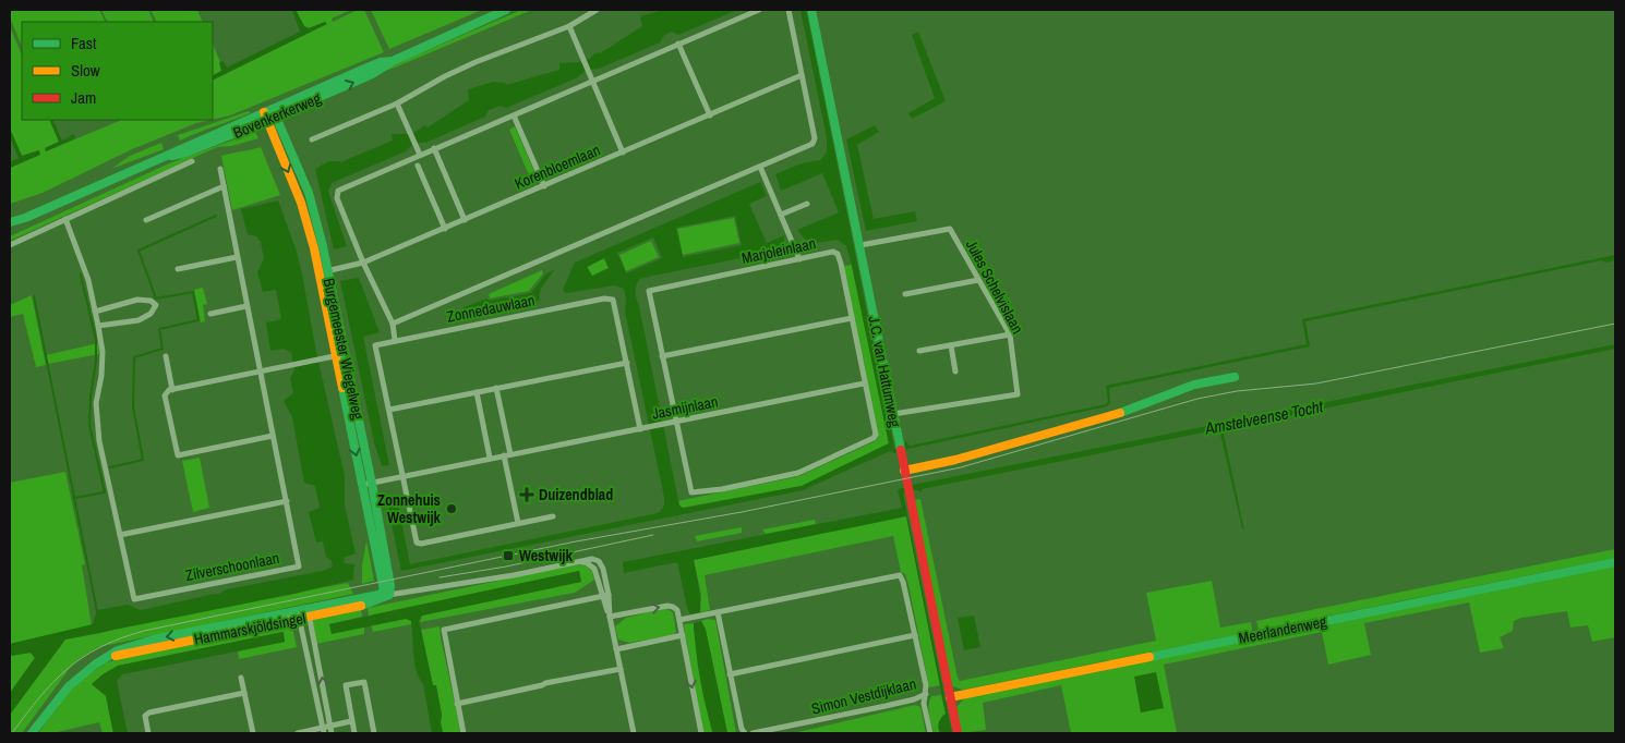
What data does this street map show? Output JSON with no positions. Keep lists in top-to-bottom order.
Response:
{
  "streets": {
    "street": [
      "Bovenkerkerweg",
      "Korenbloemlaan",
      "Marjoleinlaan",
      "Jules Schelvislaan",
      "Zonnedauwlaan",
      "Burgemeester Wiegelweg",
      "J.C. van Hattumweg",
      "Jasmijnlaan",
      "Zilverschoonlaan",
      "Hammarskjöldsingel",
      "Meerlandenweg",
      "Simon Vestdijklaan"
    ]
  },
  "crossings": [
    ["Bovenkerkerweg", "Burgemeester Wiegelweg"],
    ["Korenbloemlaan", "Burgemeester Wiegelweg"],
    ["Marjoleinlaan", "Jasmijnlaan"],
    ["Jules Schelvislaan", "J.C. van Hattumweg"],
    ["Zonnedauwlaan", "Jasmijnlaan"],
    ["Burgemeester Wiegelweg", "Jasmijnlaan"],
    ["Burgemeester Wiegelweg", "Hammarskjöldsingel"],
    ["J.C. van Hattumweg", "Meerlandenweg"]
  ],
  "water": ["Amstelveense Tocht"],
  "places": {
    "health": ["Duizendblad"],
    "other": ["Zonnehuis Westwijk"],
    "transit": ["Westwijk"]
  },
  "legend": ["Fast", "Slow", "Jam"]
}
